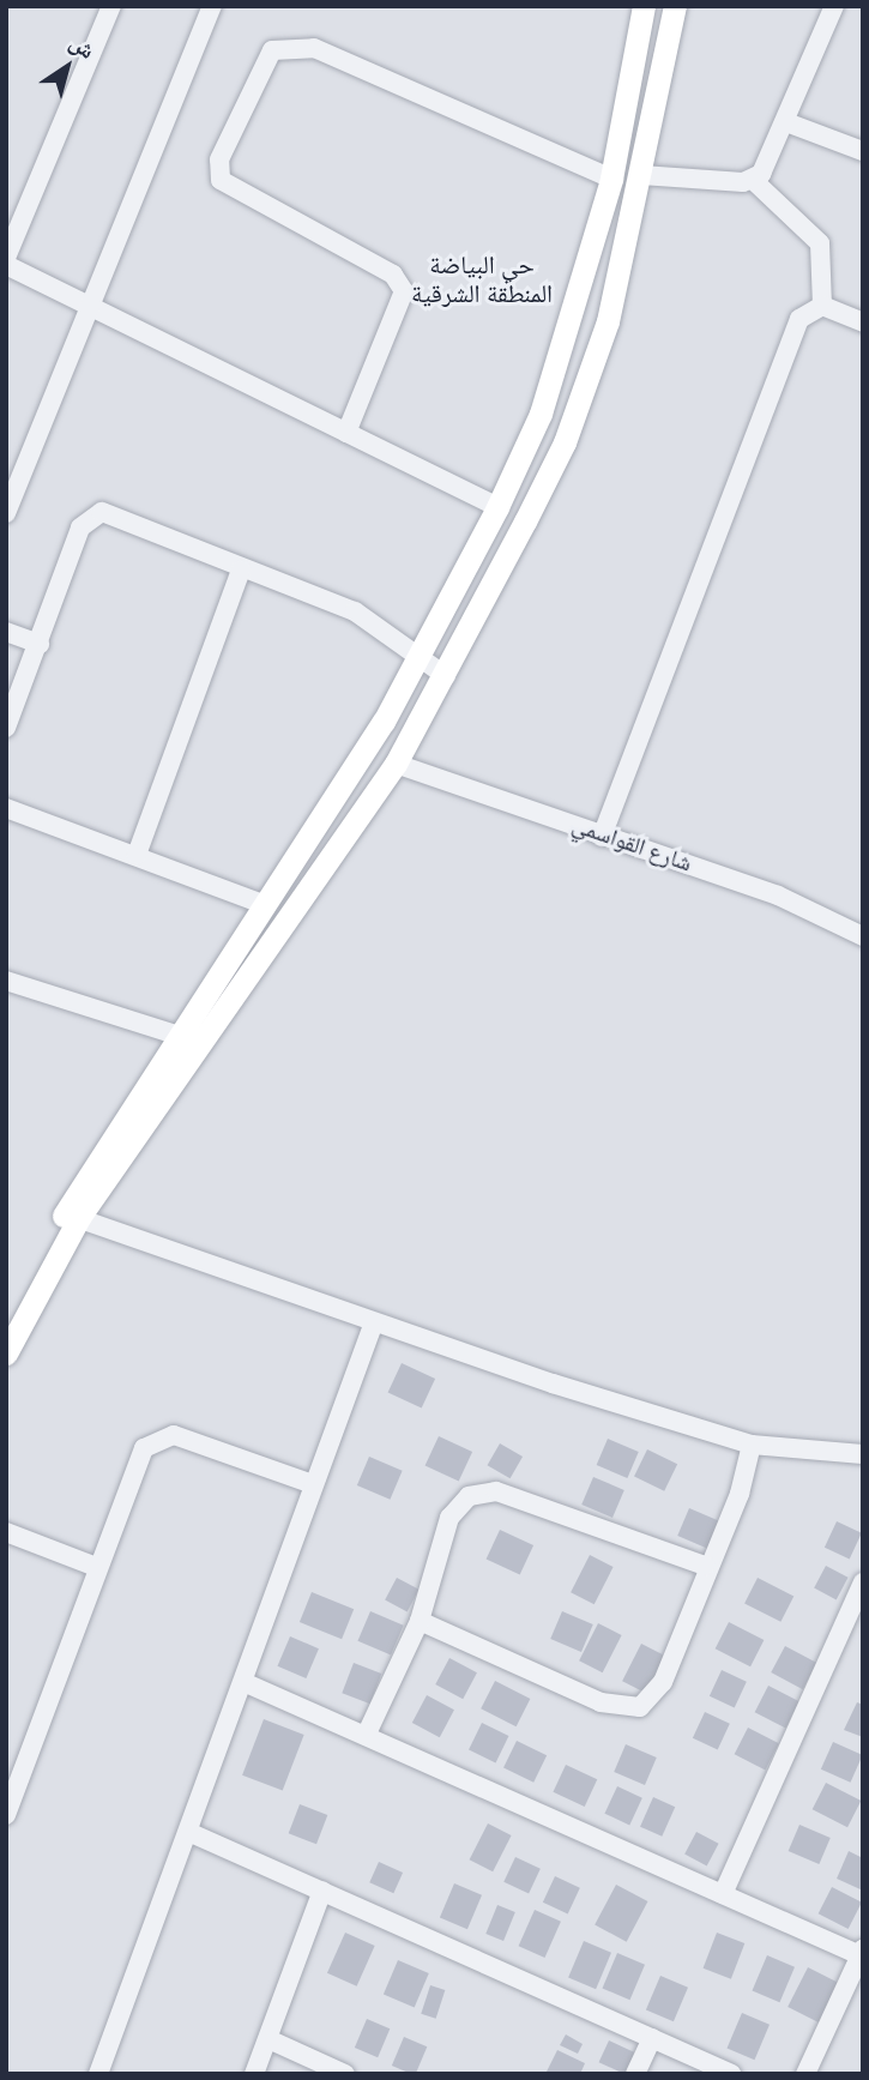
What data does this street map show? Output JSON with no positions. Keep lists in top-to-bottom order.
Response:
{
  "streets": {
    "street": ["شارع القواسمي"]
  },
  "districts": ["حي البياضة المنطقة الشرقية"],
  "north": "top right"
}
